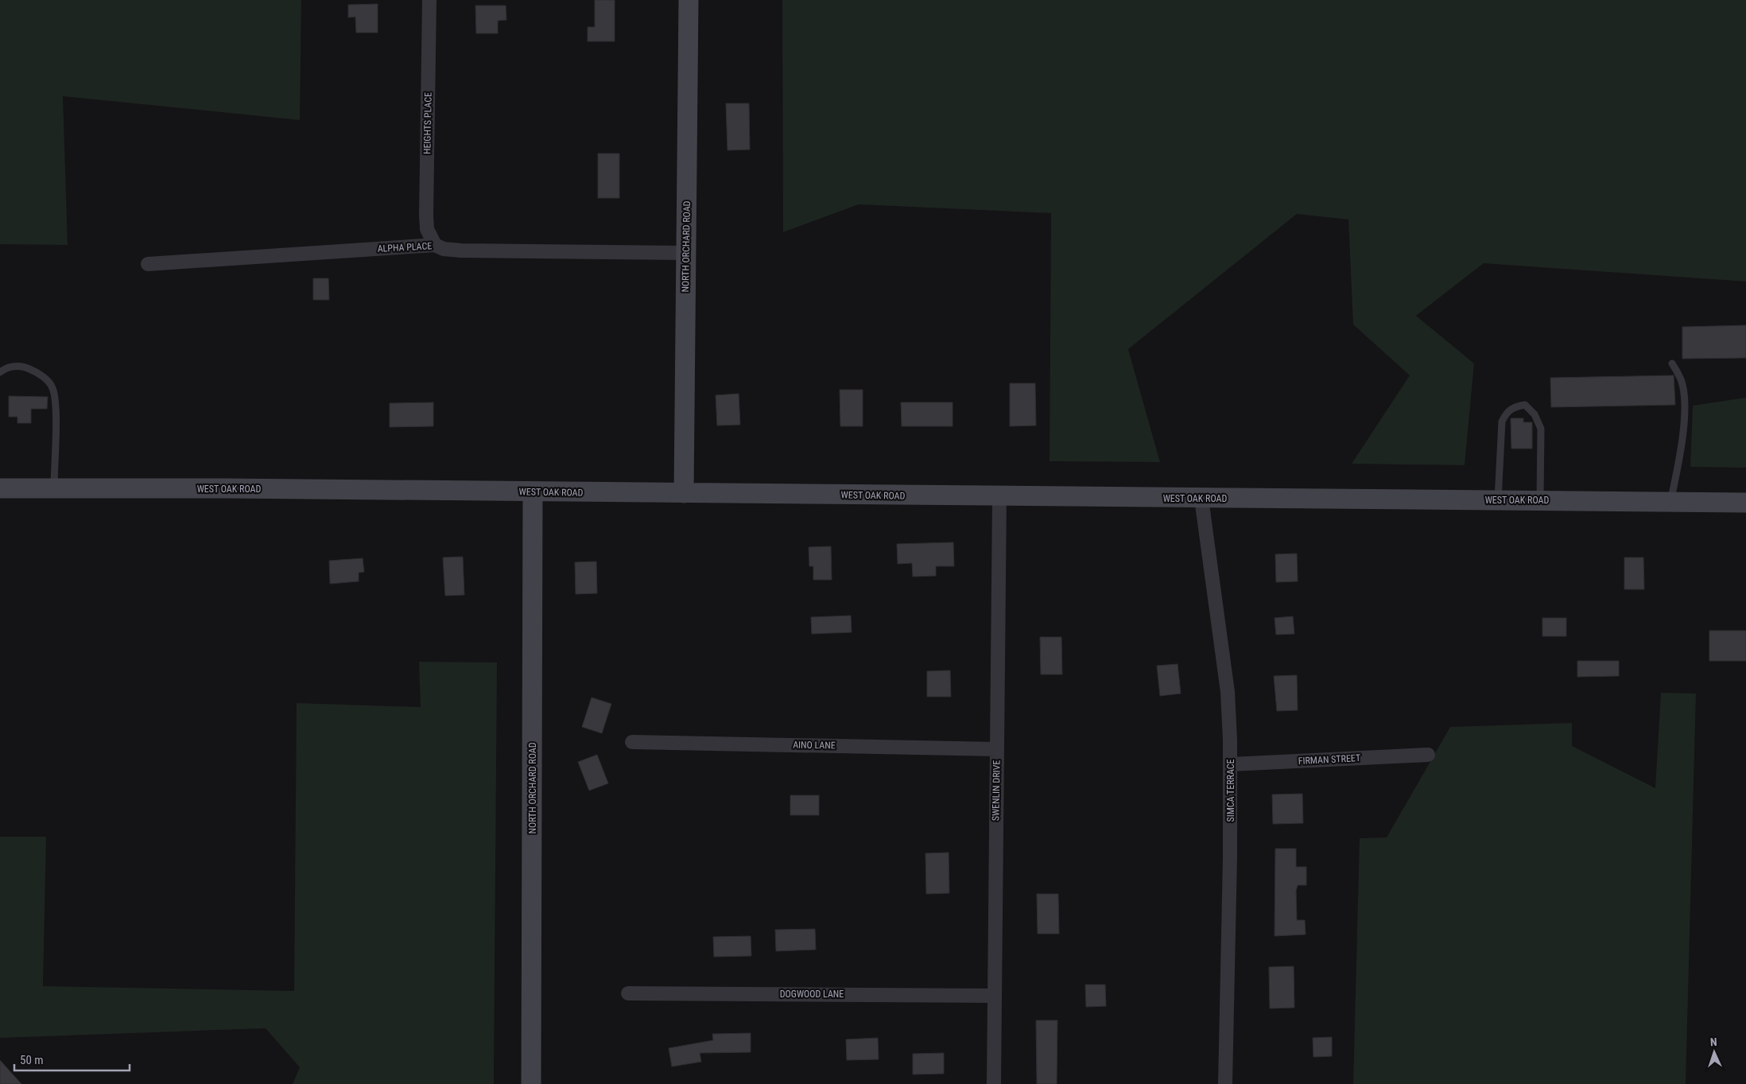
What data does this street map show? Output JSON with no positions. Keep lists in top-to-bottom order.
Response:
{
  "streets": {
    "street": [
      "HEIGHTS PLACE",
      "NORTH ORCHARD ROAD",
      "ALPHA PLACE",
      "WEST OAK ROAD",
      "AINO LANE",
      "FIRMAN STREET",
      "SWENLIN DRIVE",
      "SIMCA TERRACE",
      "DOGWOOD LANE"
    ]
  },
  "crossings": [
    ["HEIGHTS PLACE", "ALPHA PLACE"],
    ["NORTH ORCHARD ROAD", "ALPHA PLACE"],
    ["NORTH ORCHARD ROAD", "WEST OAK ROAD"],
    ["WEST OAK ROAD", "SWENLIN DRIVE"],
    ["WEST OAK ROAD", "SIMCA TERRACE"],
    ["AINO LANE", "SWENLIN DRIVE"],
    ["FIRMAN STREET", "SIMCA TERRACE"],
    ["SWENLIN DRIVE", "DOGWOOD LANE"]
  ],
  "scale_bar": "50 m",
  "north": "top"
}
